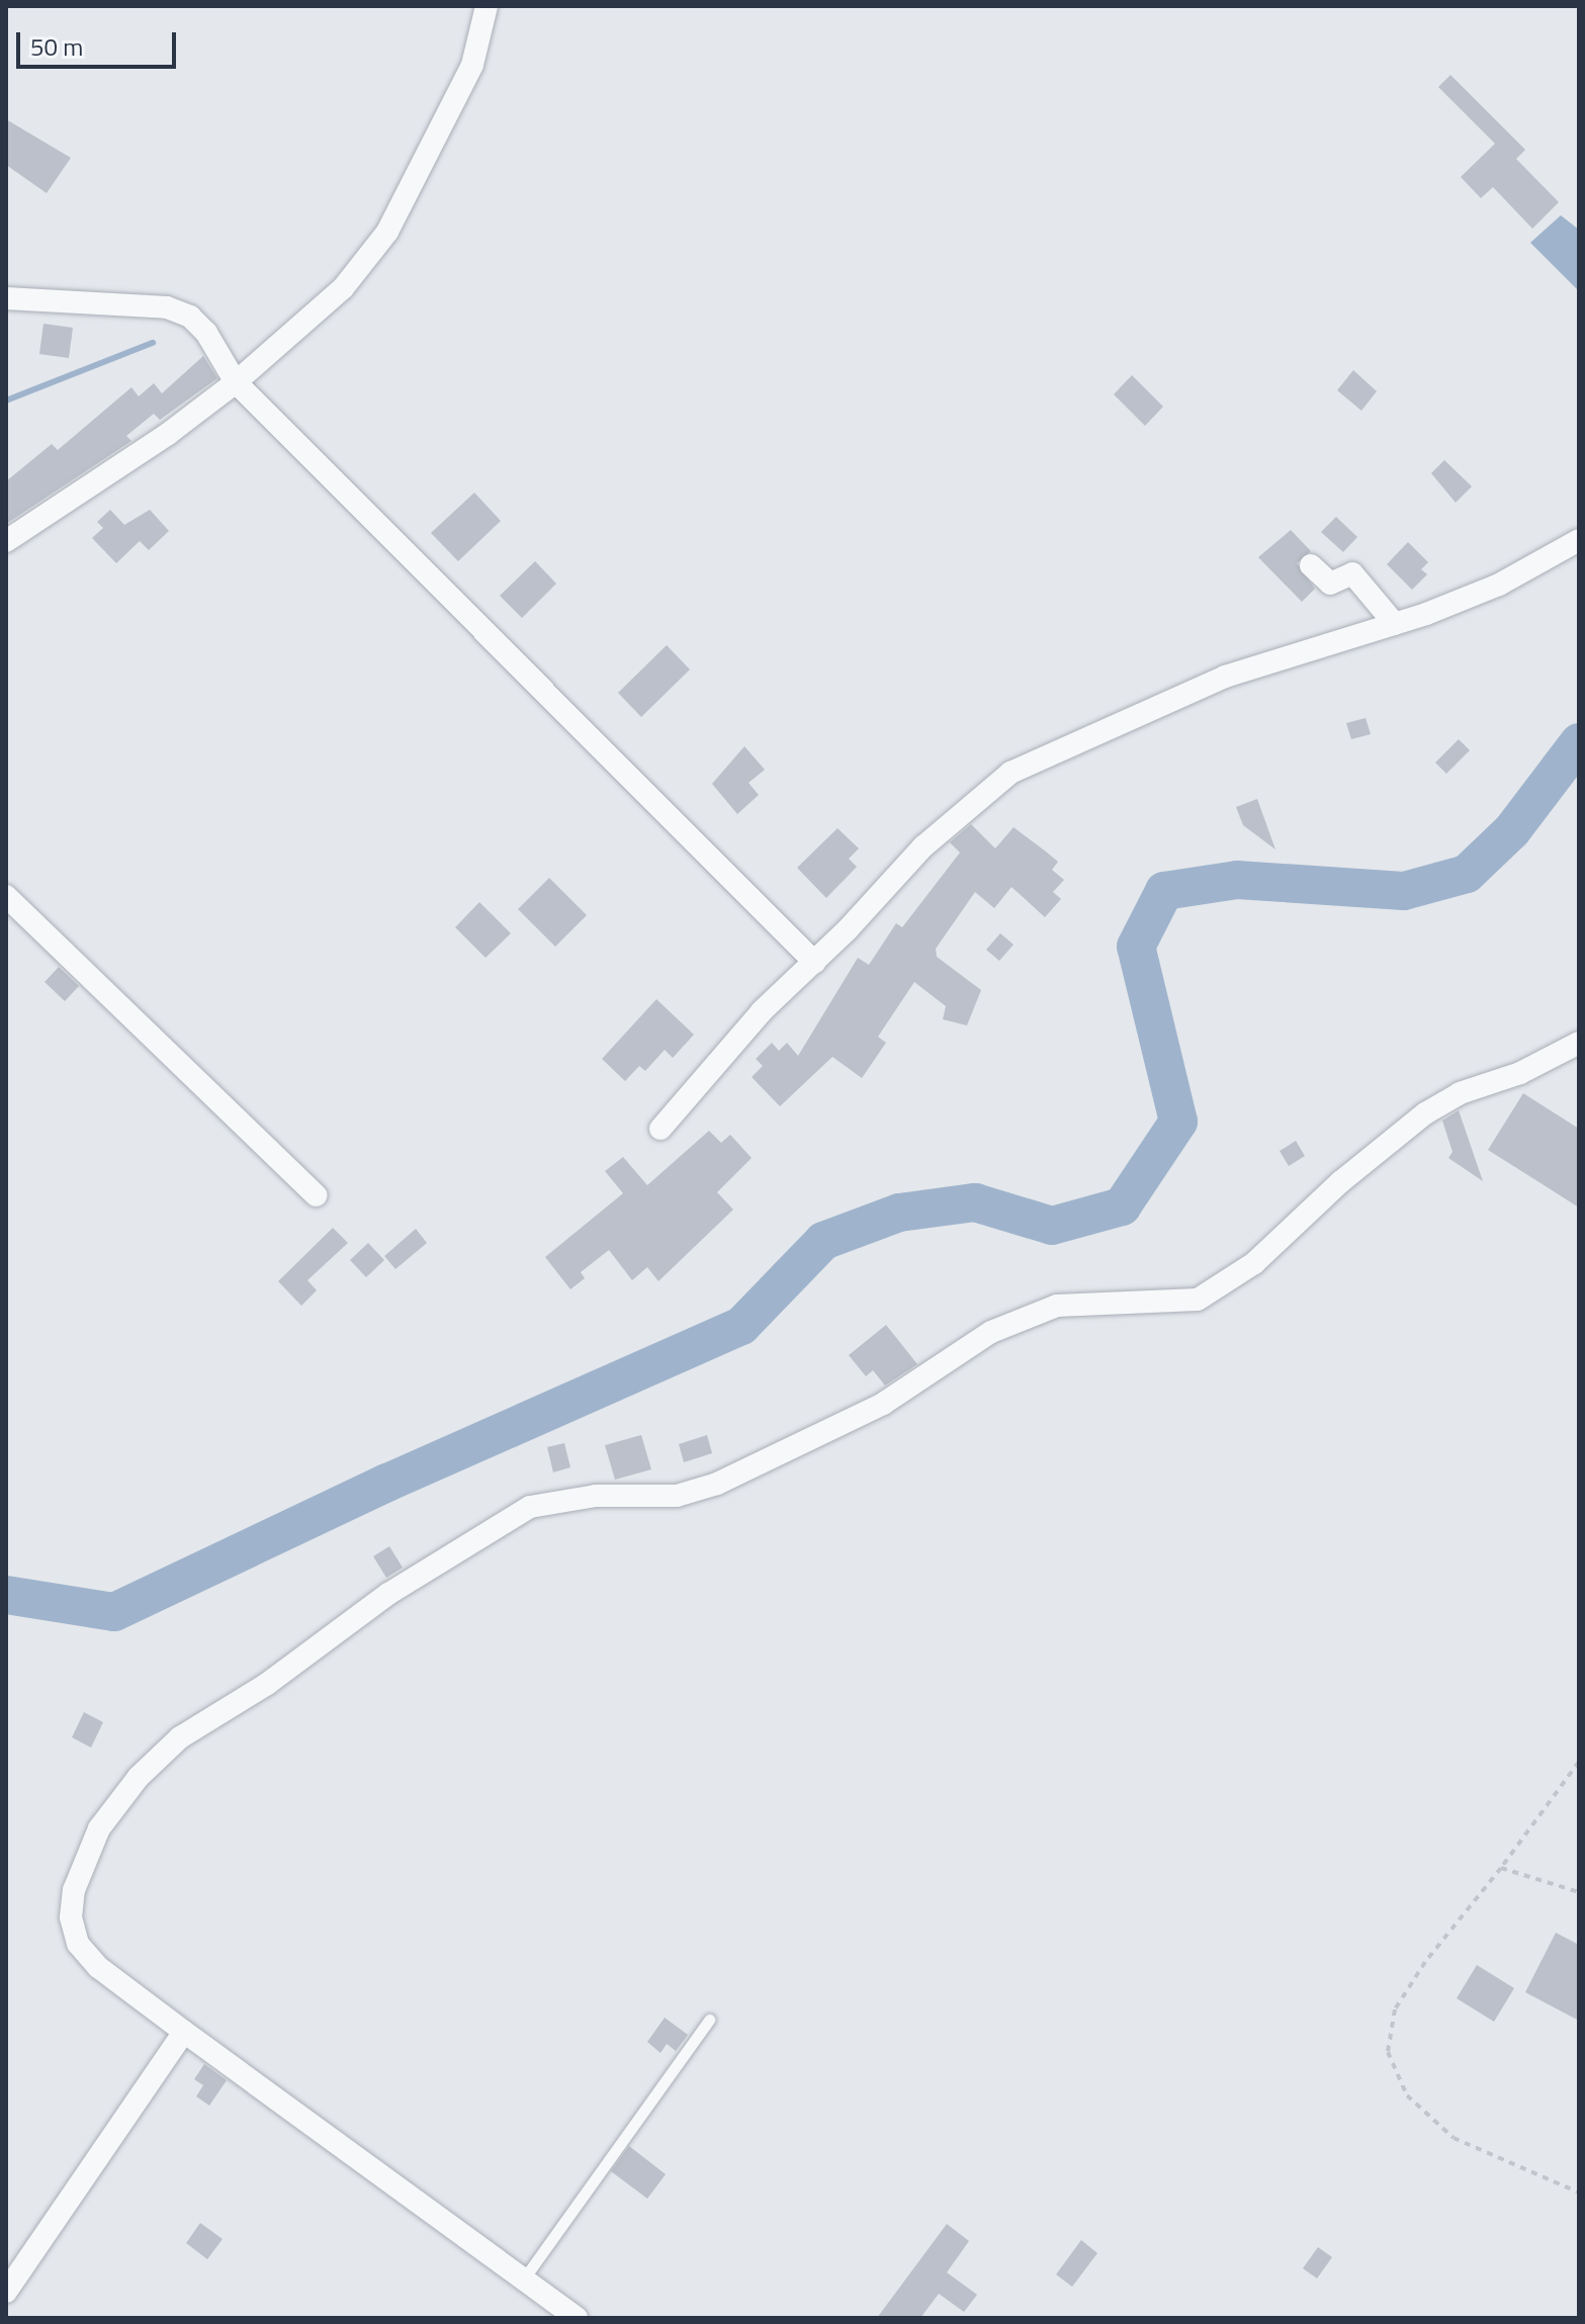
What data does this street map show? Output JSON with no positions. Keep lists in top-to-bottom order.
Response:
{
  "scale_bar": "50 m"
}
